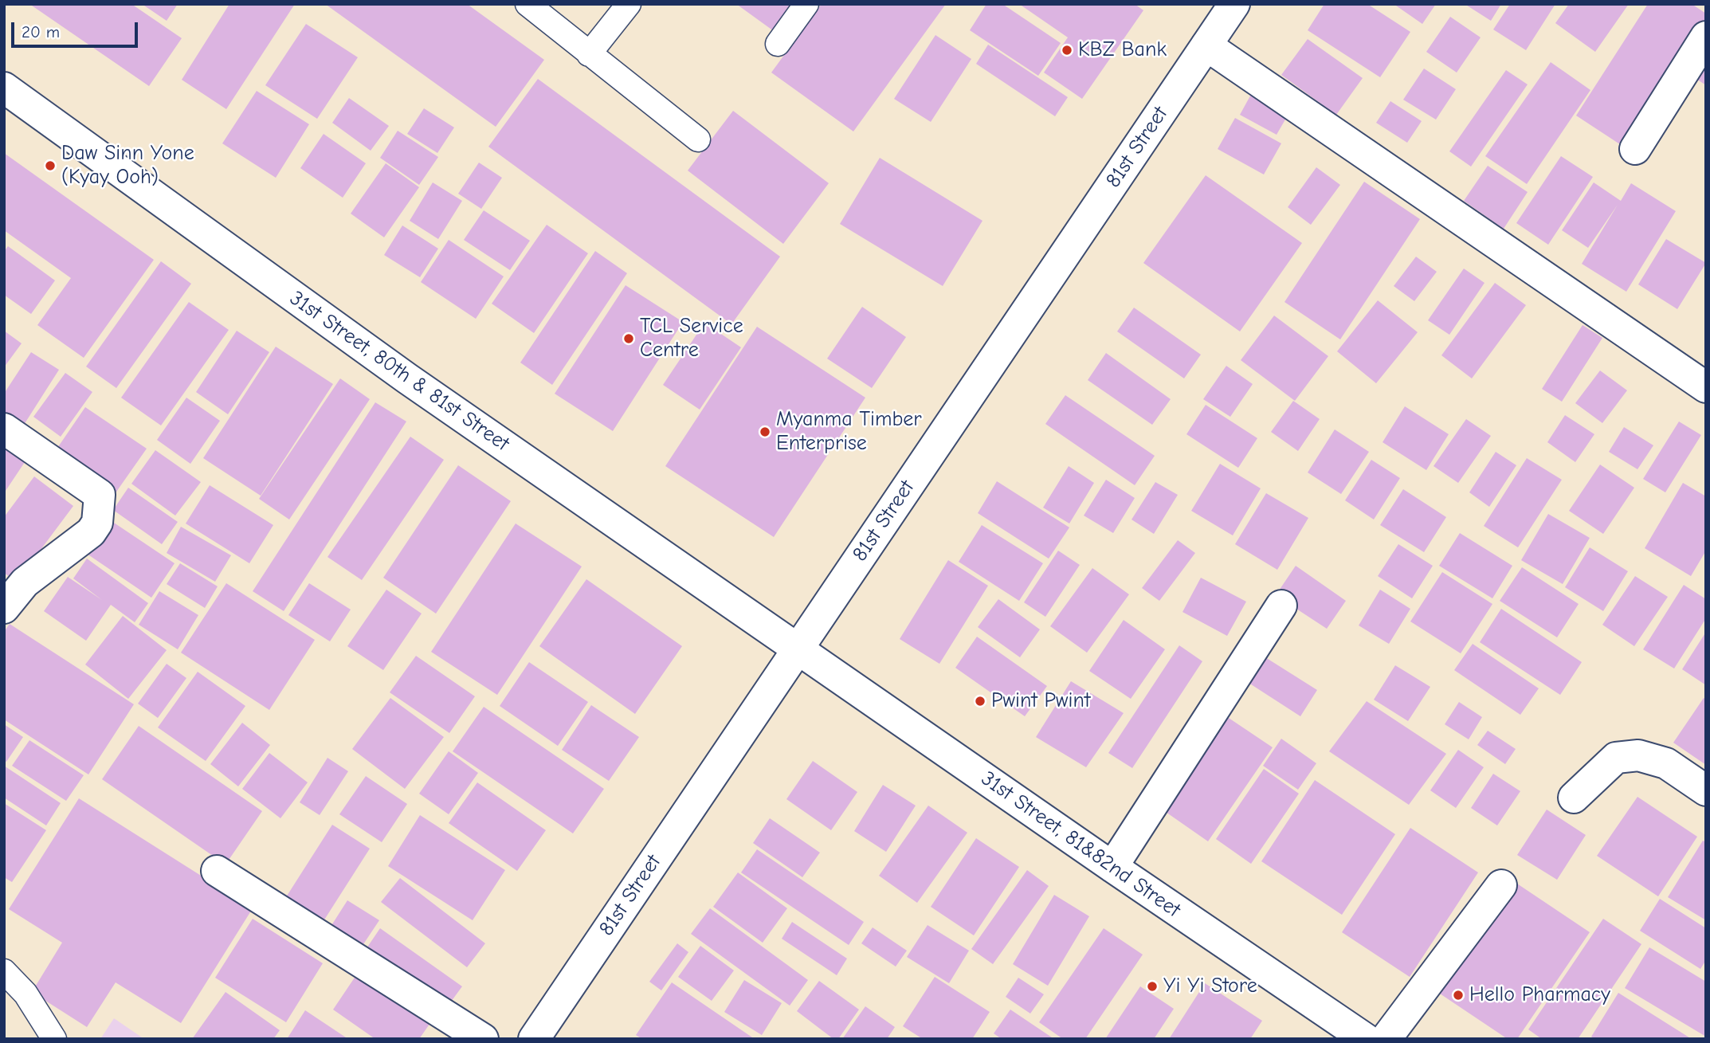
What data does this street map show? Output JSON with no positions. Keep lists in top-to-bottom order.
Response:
{
  "streets": {
    "street": ["81st Street", "31st Street, 80th & 81st Street", "31st Street, 81&82nd Street"]
  },
  "crossings": [
    ["81st Street", "31st Street, 80th & 81st Street"],
    ["81st Street", "31st Street, 81&82nd Street"],
    ["31st Street, 80th & 81st Street", "31st Street, 81&82nd Street"]
  ],
  "places": [
    "KBZ Bank",
    "Daw Sinn Yone (Kyay Ooh)",
    "TCL Service Centre",
    "Myanma Timber Enterprise",
    "Pwint Pwint",
    "Yi Yi Store",
    "Hello Pharmacy"
  ],
  "scale_bar": "20 m"
}
